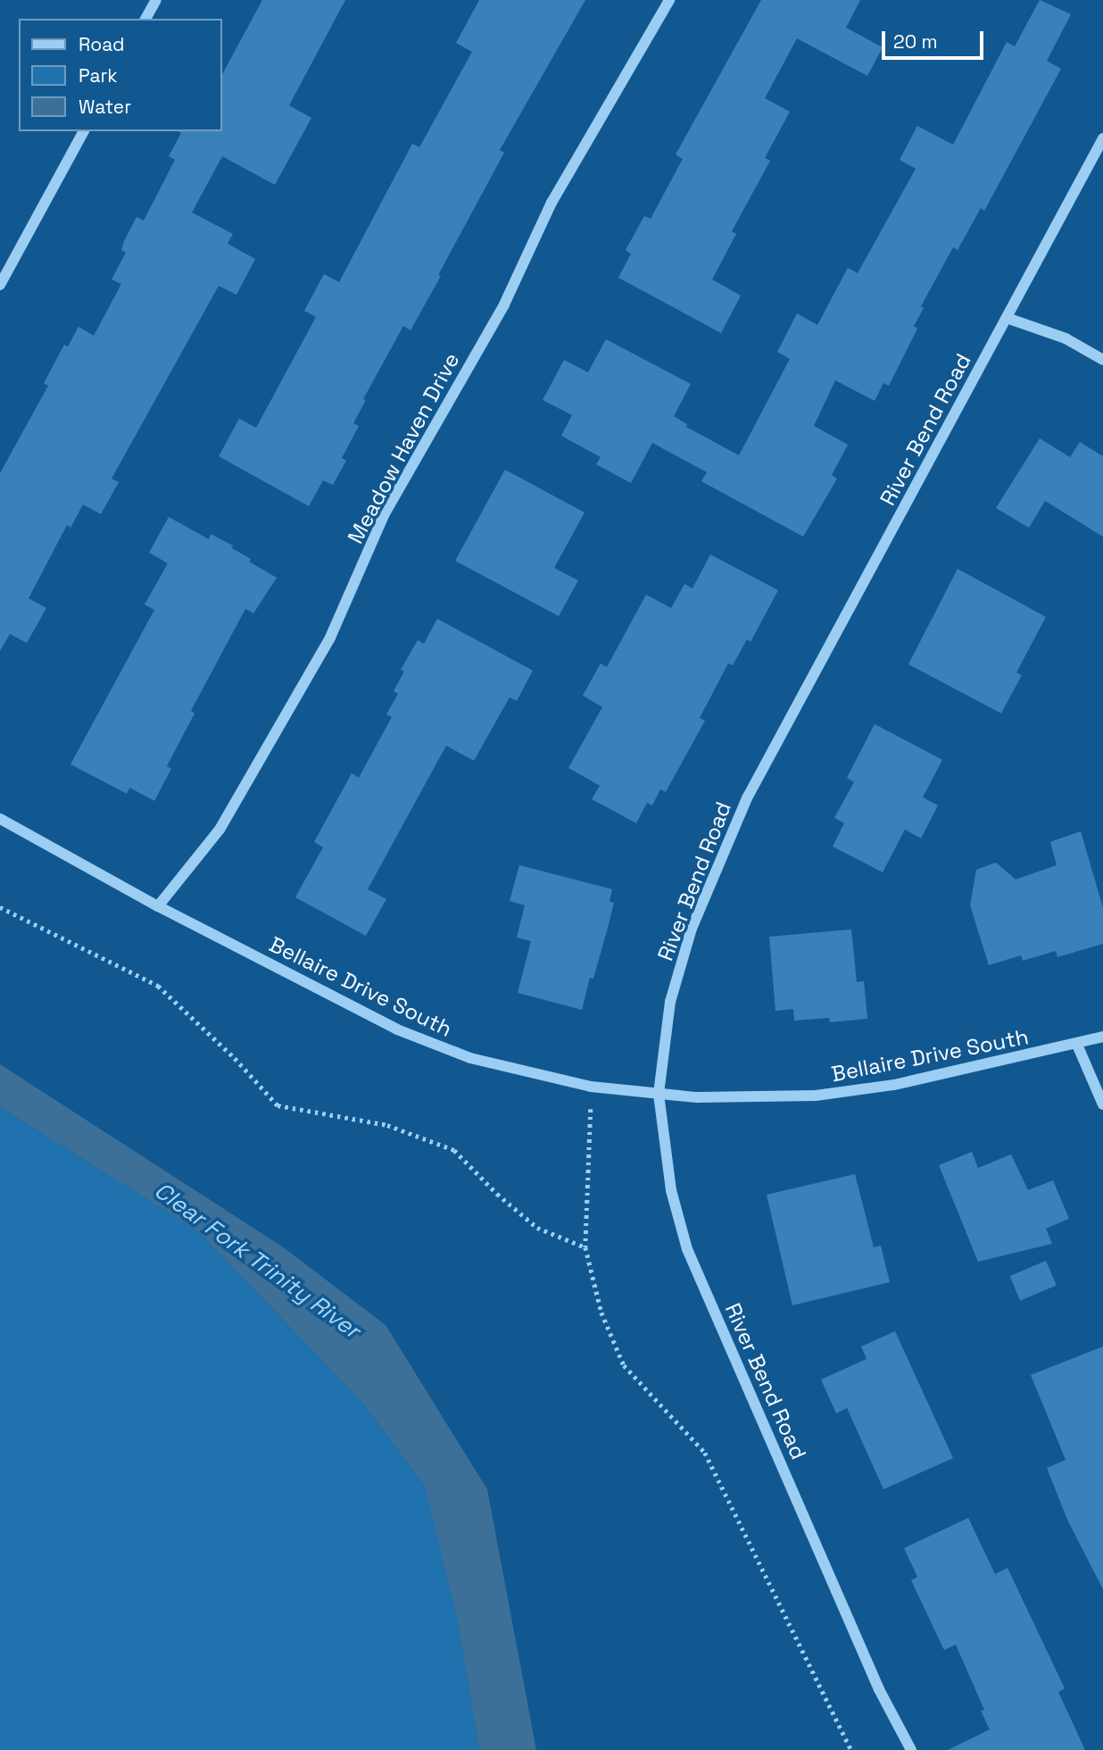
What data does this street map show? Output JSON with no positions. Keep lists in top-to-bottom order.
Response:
{
  "streets": {
    "street": ["River Bend Road", "Meadow Haven Drive", "Bellaire Drive South"]
  },
  "crossings": [
    ["River Bend Road", "Bellaire Drive South"],
    ["Meadow Haven Drive", "Bellaire Drive South"]
  ],
  "water": ["Clear Fork Trinity River"],
  "legend": ["Road", "Park", "Water"],
  "scale_bar": "20 m"
}
